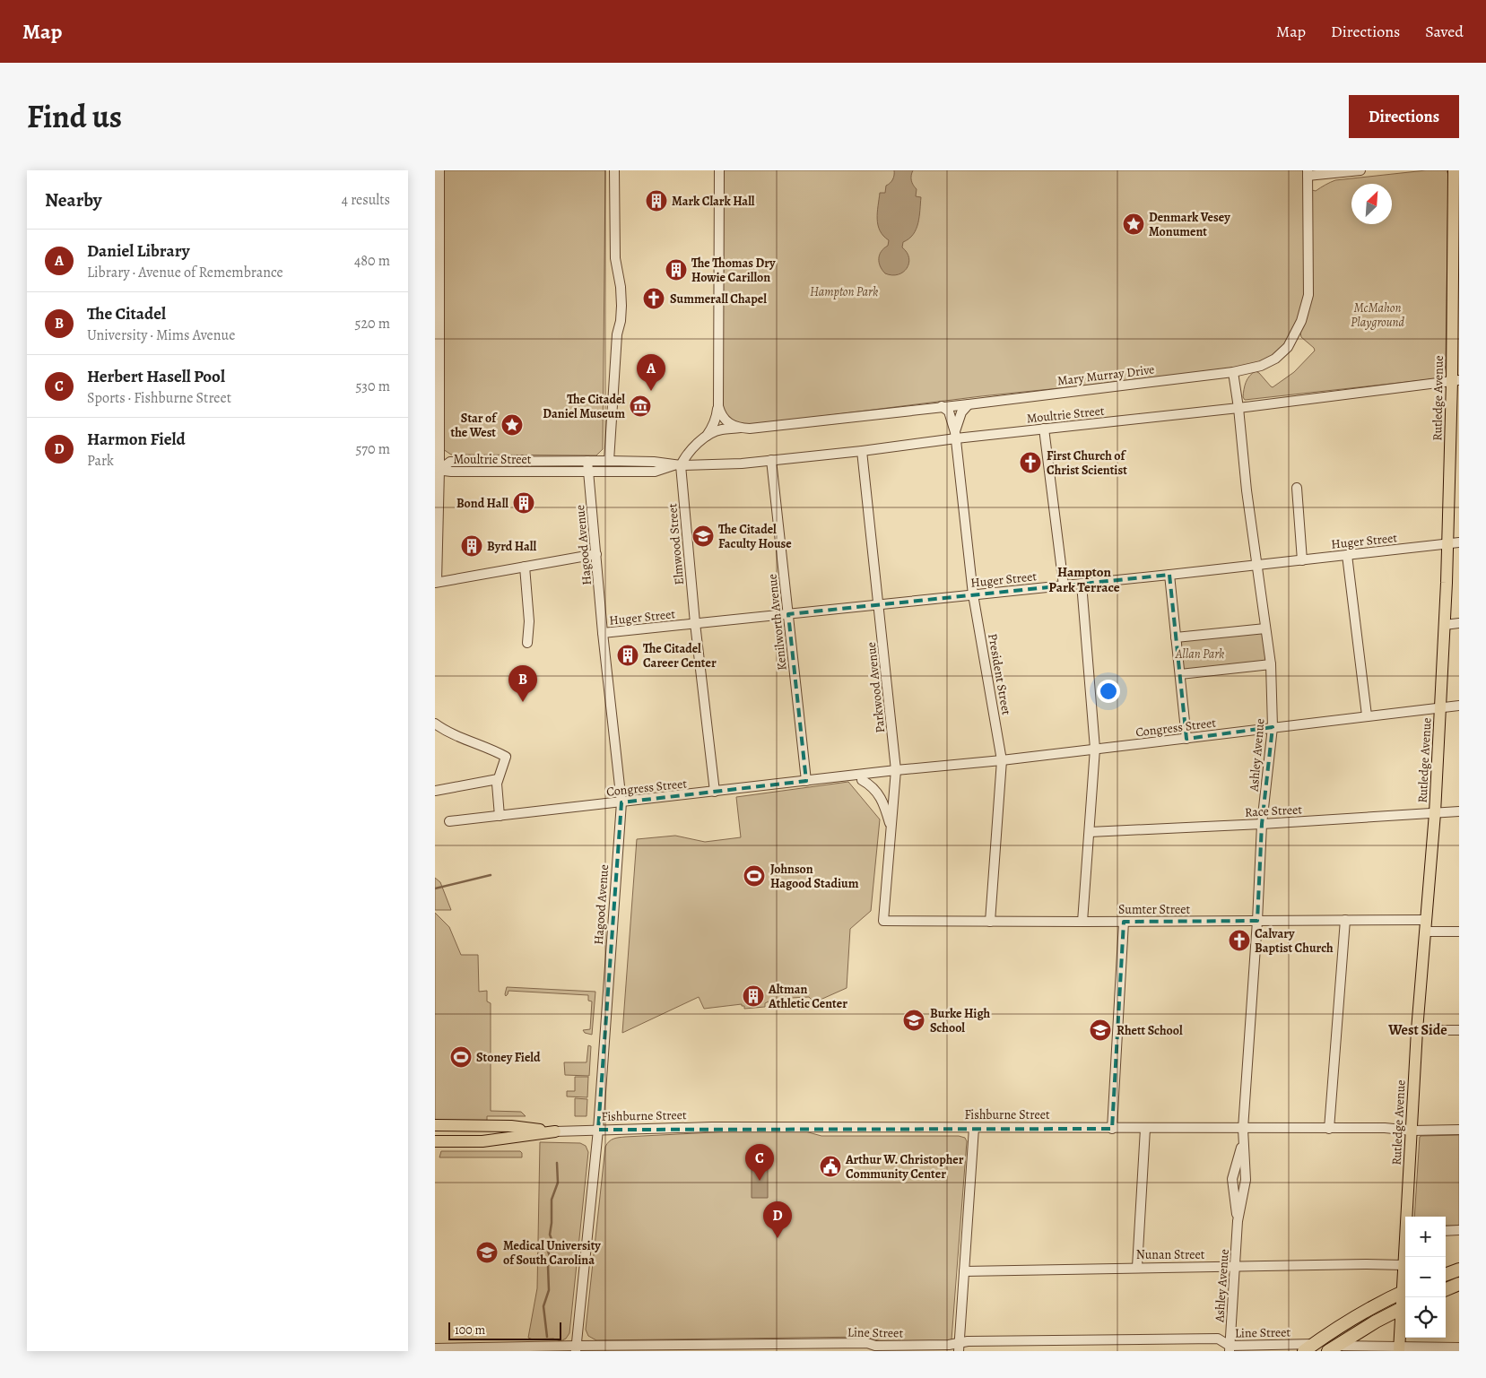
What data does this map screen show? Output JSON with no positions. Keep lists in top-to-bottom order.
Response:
{
  "streets": {
    "main road": ["Rutledge Avenue", "Fishburne Street"],
    "street": [
      "Mary Murray Drive",
      "Moultrie Street",
      "Huger Street",
      "Elmwood Street",
      "Hagood Avenue",
      "Kenilworth Avenue",
      "President Street",
      "Parkwood Avenue",
      "Congress Street",
      "Ashley Avenue",
      "Race Street",
      "Sumter Street",
      "Nunan Street",
      "Line Street"
    ]
  },
  "crossings": [
    ["Mary Murray Drive", "President Street"],
    ["Mary Murray Drive", "Ashley Avenue"],
    ["Rutledge Avenue", "Moultrie Street"],
    ["Rutledge Avenue", "Huger Street"],
    ["Rutledge Avenue", "Congress Street"],
    ["Rutledge Avenue", "Race Street"],
    ["Rutledge Avenue", "Sumter Street"],
    ["Rutledge Avenue", "Fishburne Street"],
    ["Rutledge Avenue", "Nunan Street"],
    ["Moultrie Street", "Elmwood Street"],
    ["Moultrie Street", "Hagood Avenue"],
    ["Moultrie Street", "Kenilworth Avenue"],
    ["Moultrie Street", "President Street"],
    ["Moultrie Street", "Parkwood Avenue"],
    ["Moultrie Street", "Ashley Avenue"],
    ["Huger Street", "Elmwood Street"],
    ["Huger Street", "Hagood Avenue"],
    ["Huger Street", "Kenilworth Avenue"],
    ["Huger Street", "President Street"],
    ["Huger Street", "Parkwood Avenue"],
    ["Huger Street", "Ashley Avenue"],
    ["Elmwood Street", "Congress Street"],
    ["Hagood Avenue", "Congress Street"],
    ["Hagood Avenue", "Fishburne Street"],
    ["Hagood Avenue", "Line Street"],
    ["Kenilworth Avenue", "Congress Street"],
    ["President Street", "Congress Street"],
    ["President Street", "Sumter Street"],
    ["Parkwood Avenue", "Congress Street"],
    ["Parkwood Avenue", "Sumter Street"],
    ["Congress Street", "Ashley Avenue"],
    ["Ashley Avenue", "Race Street"],
    ["Ashley Avenue", "Sumter Street"],
    ["Ashley Avenue", "Fishburne Street"],
    ["Ashley Avenue", "Nunan Street"],
    ["Ashley Avenue", "Line Street"]
  ],
  "districts": ["Hampton Park Terrace", "West Side"],
  "parks": ["Hampton Park", "McMahon Playground", "Allan Park"],
  "places": {
    "building": [
      "Mark Clark Hall",
      "The Thomas Dry Howie Carillon",
      "Bond Hall",
      "Byrd Hall",
      "The Citadel Career Center",
      "Altman Athletic Center"
    ],
    "place": ["Denmark Vesey Monument", "Star of the West"],
    "church": ["Summerall Chapel", "First Church of Christ Scientist", "Calvary Baptist Church"],
    "museum": ["The Citadel Daniel Museum"],
    "school or university": [
      "The Citadel Faculty House",
      "Burke High School",
      "Rhett School",
      "Medical University of South Carolina"
    ],
    "sports": ["Johnson Hagood Stadium", "Stoney Field"],
    "public building": ["Arthur W. Christopher Community Center"]
  },
  "scale_bar": "100 m",
  "north": "top right",
  "page": {
    "header": "Map",
    "nav": ["Map", "Directions", "Saved"],
    "title": "Find us",
    "buttons": "Directions",
    "heading": ["Nearby", "4 results"],
    "list": [
      {
        "mark": "A",
        "name": "Daniel Library",
        "note": "Library · Avenue of Remembrance",
        "value": "480 m"
      },
      {
        "mark": "B",
        "name": "The Citadel",
        "note": "University · Mims Avenue",
        "value": "520 m"
      },
      {
        "mark": "C",
        "name": "Herbert Hasell Pool",
        "note": "Sports · Fishburne Street",
        "value": "530 m"
      },
      {
        "mark": "D",
        "name": "Harmon Field",
        "note": "Park",
        "value": "570 m"
      }
    ],
    "pins": [
      "A",
      "B",
      "C",
      "D"
    ],
    "map_buttons": ["+", "−"],
    "scale": "100 m"
  }
}
